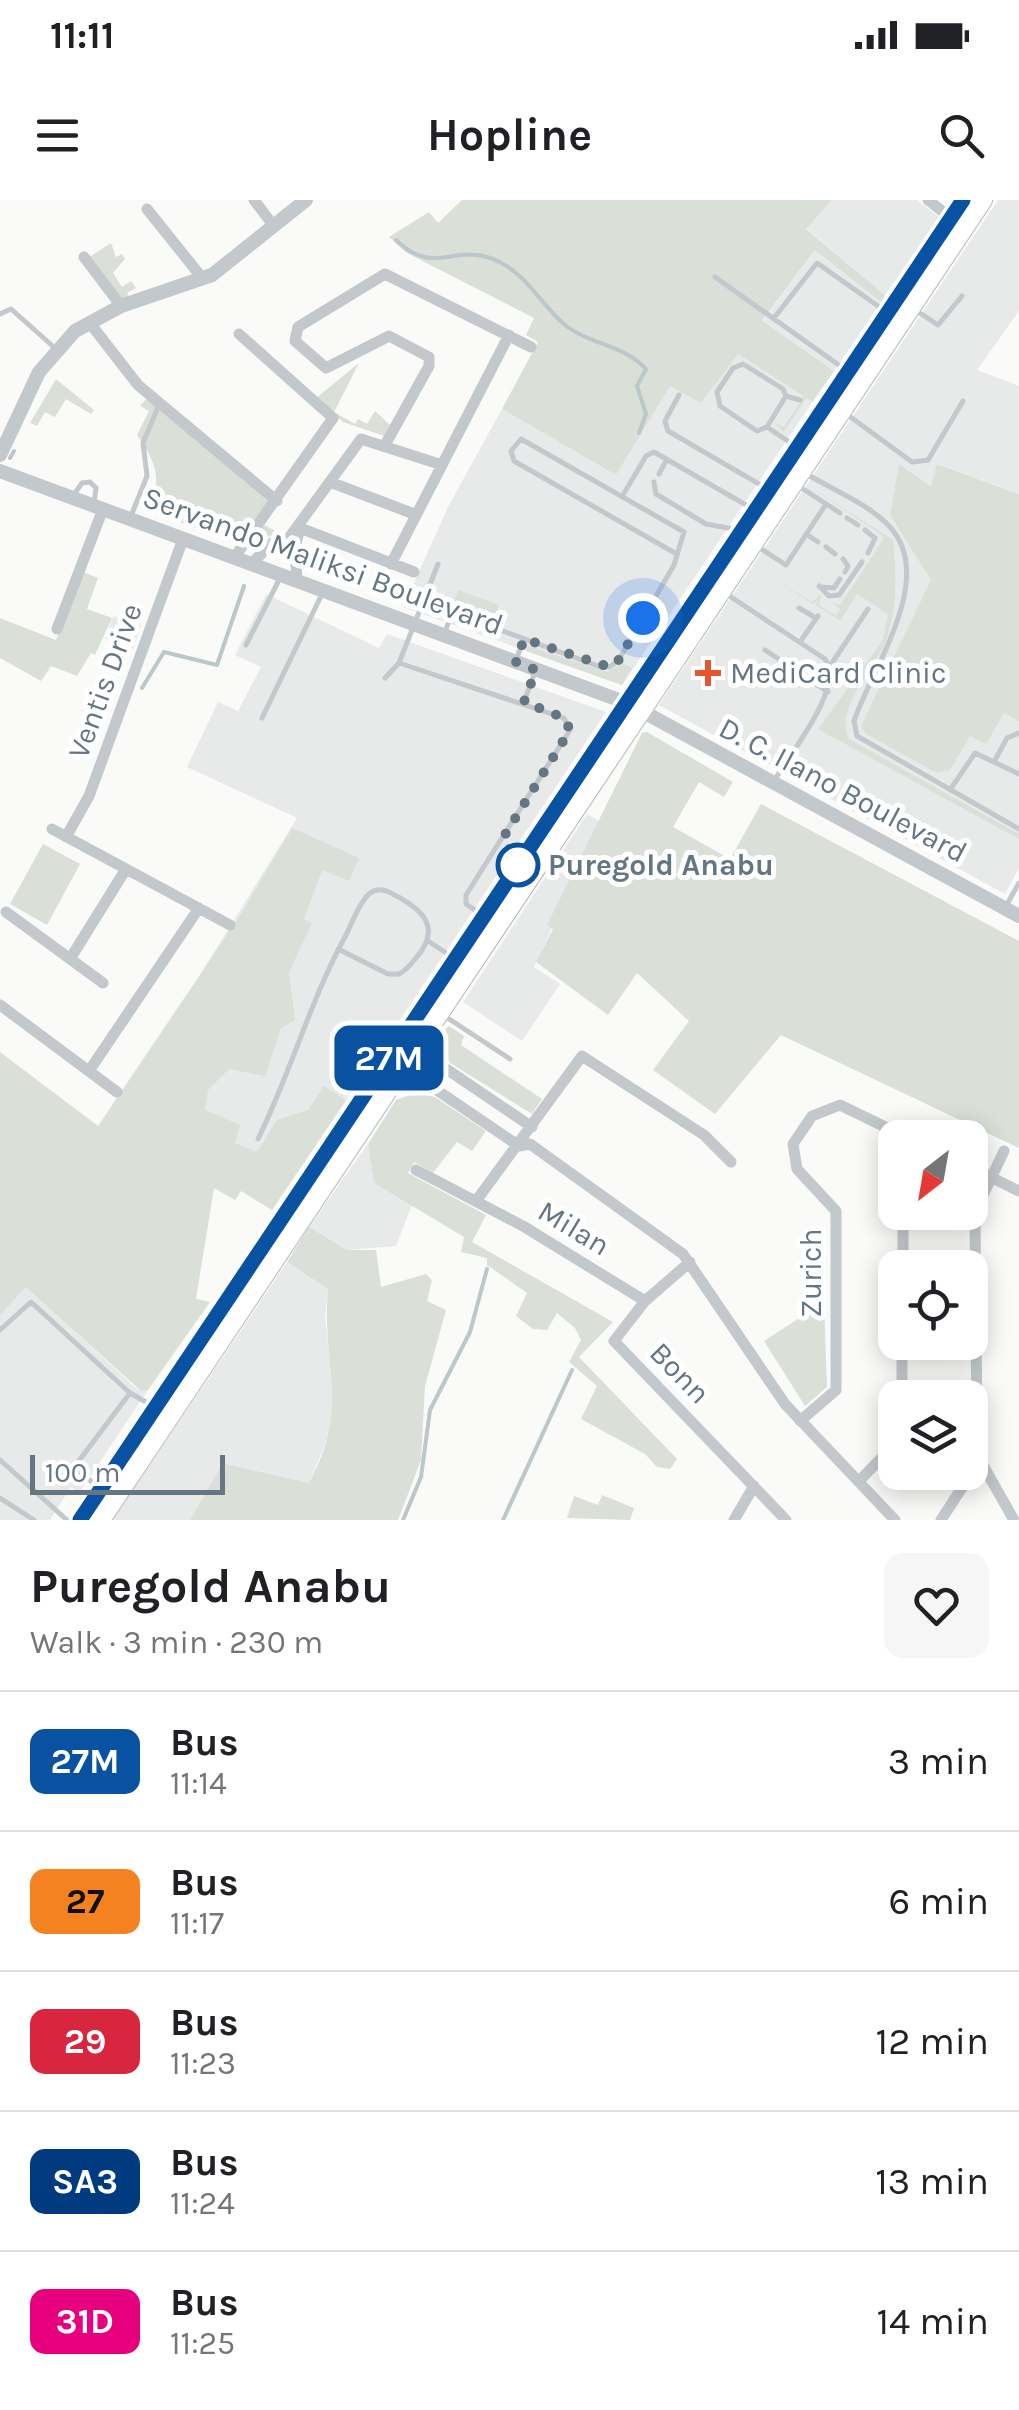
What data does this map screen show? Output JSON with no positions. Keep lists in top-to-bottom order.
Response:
{
  "streets": {
    "street": [
      "Servando Maliksi Boulevard",
      "Ventis Drive",
      "D. C. Ilano Boulevard",
      "Milan",
      "Zurich",
      "Bonn"
    ]
  },
  "crossings": [
    ["Servando Maliksi Boulevard", "Ventis Drive"],
    ["Servando Maliksi Boulevard", "D. C. Ilano Boulevard"],
    ["Milan", "Bonn"]
  ],
  "places": {
    "health": ["MediCard Clinic"],
    "other": ["Puregold Anabu"]
  },
  "lines": ["bus line 27M"],
  "scale_bar": "100 m",
  "north": "bottom left",
  "page": {
    "status": "11:11",
    "header": "Hopline",
    "on_map": "27M",
    "scale": "100 m",
    "heading": ["Puregold Anabu", "Walk · 3 min · 230 m"],
    "list": [
      {
        "mark": "27M",
        "name": "Bus",
        "note": "11:14",
        "value": "3 min"
      },
      {
        "mark": "27",
        "name": "Bus",
        "note": "11:17",
        "value": "6 min"
      },
      {
        "mark": "29",
        "name": "Bus",
        "note": "11:23",
        "value": "12 min"
      },
      {
        "mark": "SA3",
        "name": "Bus",
        "note": "11:24",
        "value": "13 min"
      },
      {
        "mark": "31D",
        "name": "Bus",
        "note": "11:25",
        "value": "14 min"
      }
    ]
  }
}
